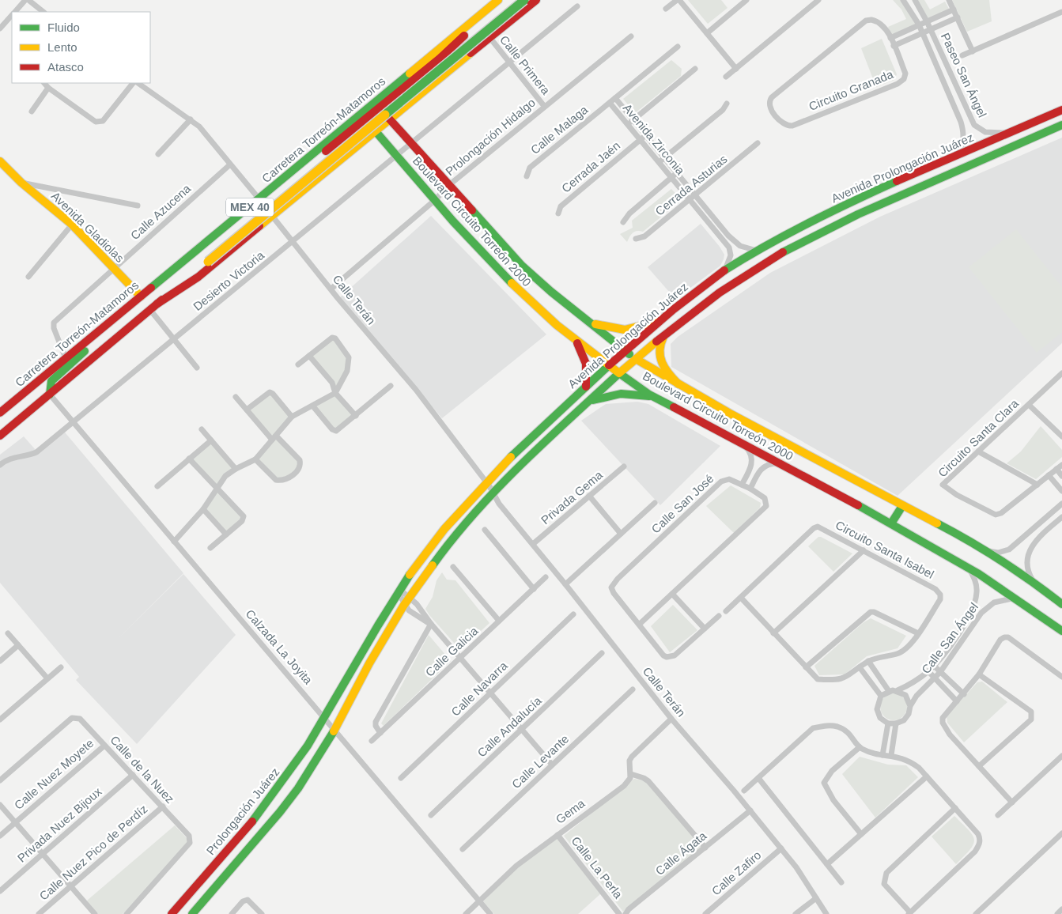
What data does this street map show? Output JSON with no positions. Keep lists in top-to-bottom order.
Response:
{
  "streets": {
    "main road": [
      "Carretera Torreón-Matamoros",
      "Avenida Prolongación Juárez",
      "MEX 40",
      "Boulevard Circuito Torreón 2000",
      "Avenida Gladiolas",
      "Prolongación Juárez"
    ],
    "street": [
      "Calle Primera",
      "Paseo San Ángel",
      "Circuito Granada",
      "Calle Malaga",
      "Prolongación Hidalgo",
      "Avenida Zirconia",
      "Cerrada Jaén",
      "Cerrada Asturias",
      "Calle Azucena",
      "Desierto Victoria",
      "Calle Terán",
      "Circuito Santa Clara",
      "Privada Gema",
      "Calle San José",
      "Circuito Santa Isabel",
      "Calle San Ángel",
      "Calzada La Joyita",
      "Calle Galicia",
      "Calle Navarra",
      "Calle Andalucía",
      "Calle Levante",
      "Calle de la Nuez",
      "Calle Nuez Moyete",
      "Gema",
      "Privada Nuez Bijoux",
      "Calle Nuez Pico de Perdíz",
      "Calle Ágata",
      "Calle La Perla",
      "Calle Zafiro"
    ]
  },
  "crossings": [
    ["Calle Primera", "Prolongación Hidalgo"],
    ["Calle Primera", "Desierto Victoria"],
    ["Paseo San Ángel", "Avenida Prolongación Juárez"],
    ["Carretera Torreón-Matamoros", "Calle Azucena"],
    ["Carretera Torreón-Matamoros", "Avenida Gladiolas"],
    ["Calle Malaga", "Avenida Zirconia"],
    ["Prolongación Hidalgo", "Boulevard Circuito Torreón 2000"],
    ["Prolongación Hidalgo", "Calle Terán"],
    ["Avenida Zirconia", "Cerrada Jaén"],
    ["Avenida Zirconia", "Avenida Prolongación Juárez"],
    ["Avenida Zirconia", "Cerrada Asturias"],
    ["Avenida Prolongación Juárez", "Boulevard Circuito Torreón 2000"],
    ["Avenida Prolongación Juárez", "Calle Terán"],
    ["Avenida Prolongación Juárez", "Calzada La Joyita"],
    ["Avenida Prolongación Juárez", "Prolongación Juárez"],
    ["MEX 40", "Calzada La Joyita"],
    ["Calle Azucena", "Avenida Gladiolas"],
    ["Boulevard Circuito Torreón 2000", "Desierto Victoria"],
    ["Boulevard Circuito Torreón 2000", "Calle San Ángel"],
    ["Desierto Victoria", "Calle Terán"],
    ["Desierto Victoria", "Calzada La Joyita"],
    ["Calle Terán", "Privada Gema"],
    ["Calle Terán", "Calle San José"],
    ["Calle Terán", "Calle Ágata"],
    ["Calle Terán", "Calle Zafiro"],
    ["Calzada La Joyita", "Prolongación Juárez"],
    ["Calzada La Joyita", "Gema"],
    ["Calle de la Nuez", "Calle Nuez Moyete"],
    ["Calle de la Nuez", "Privada Nuez Bijoux"],
    ["Calle de la Nuez", "Calle Nuez Pico de Perdíz"],
    ["Gema", "Calle La Perla"]
  ],
  "legend": ["Fluido", "Lento", "Atasco"]
}
